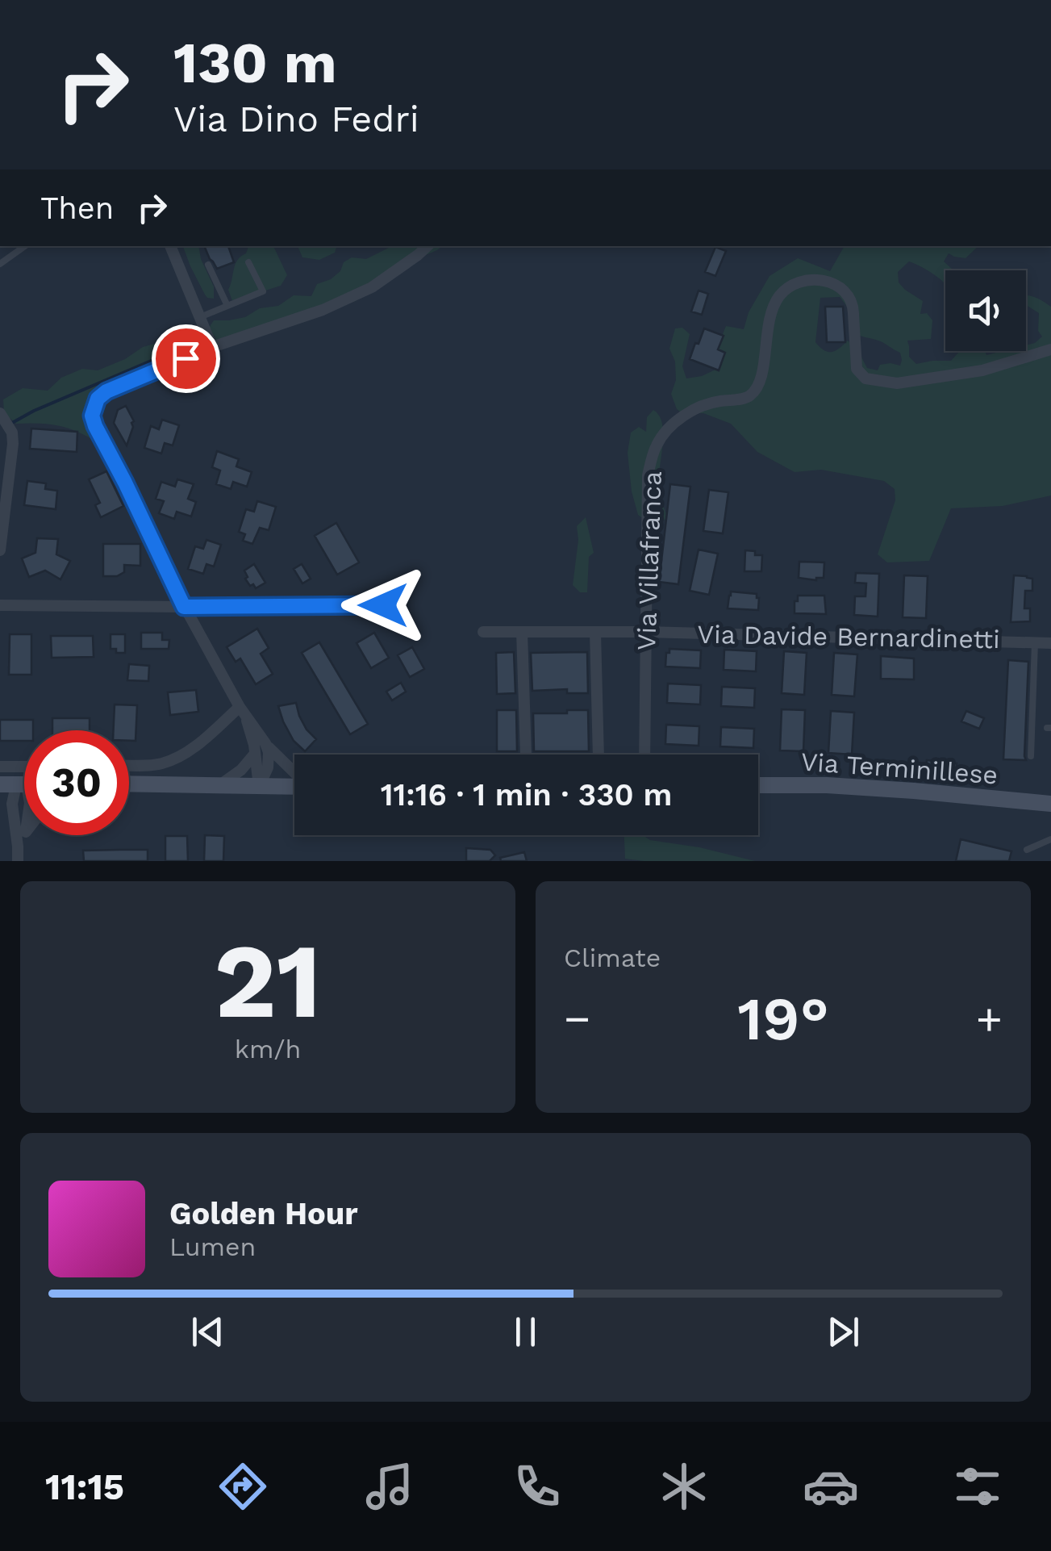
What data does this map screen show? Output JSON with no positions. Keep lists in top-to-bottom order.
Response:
{
  "streets": {
    "main road": ["Via Terminillese"],
    "street": ["Via Villafranca", "Via Davide Bernardinetti"]
  },
  "crossings": [
    ["Via Villafranca", "Via Davide Bernardinetti"]
  ],
  "page": {
    "turn": ["130 m", "Via Dino Fedri"],
    "then": "Then",
    "limit": "30",
    "trip": "11:16 · 1 min · 330 m",
    "tile": [
      ["21", "km/h"],
      "Climate"
    ],
    "heat": ["−", "19°", "+"],
    "song": ["Golden Hour", "Lumen"],
    "tabs": "11:15"
  }
}
